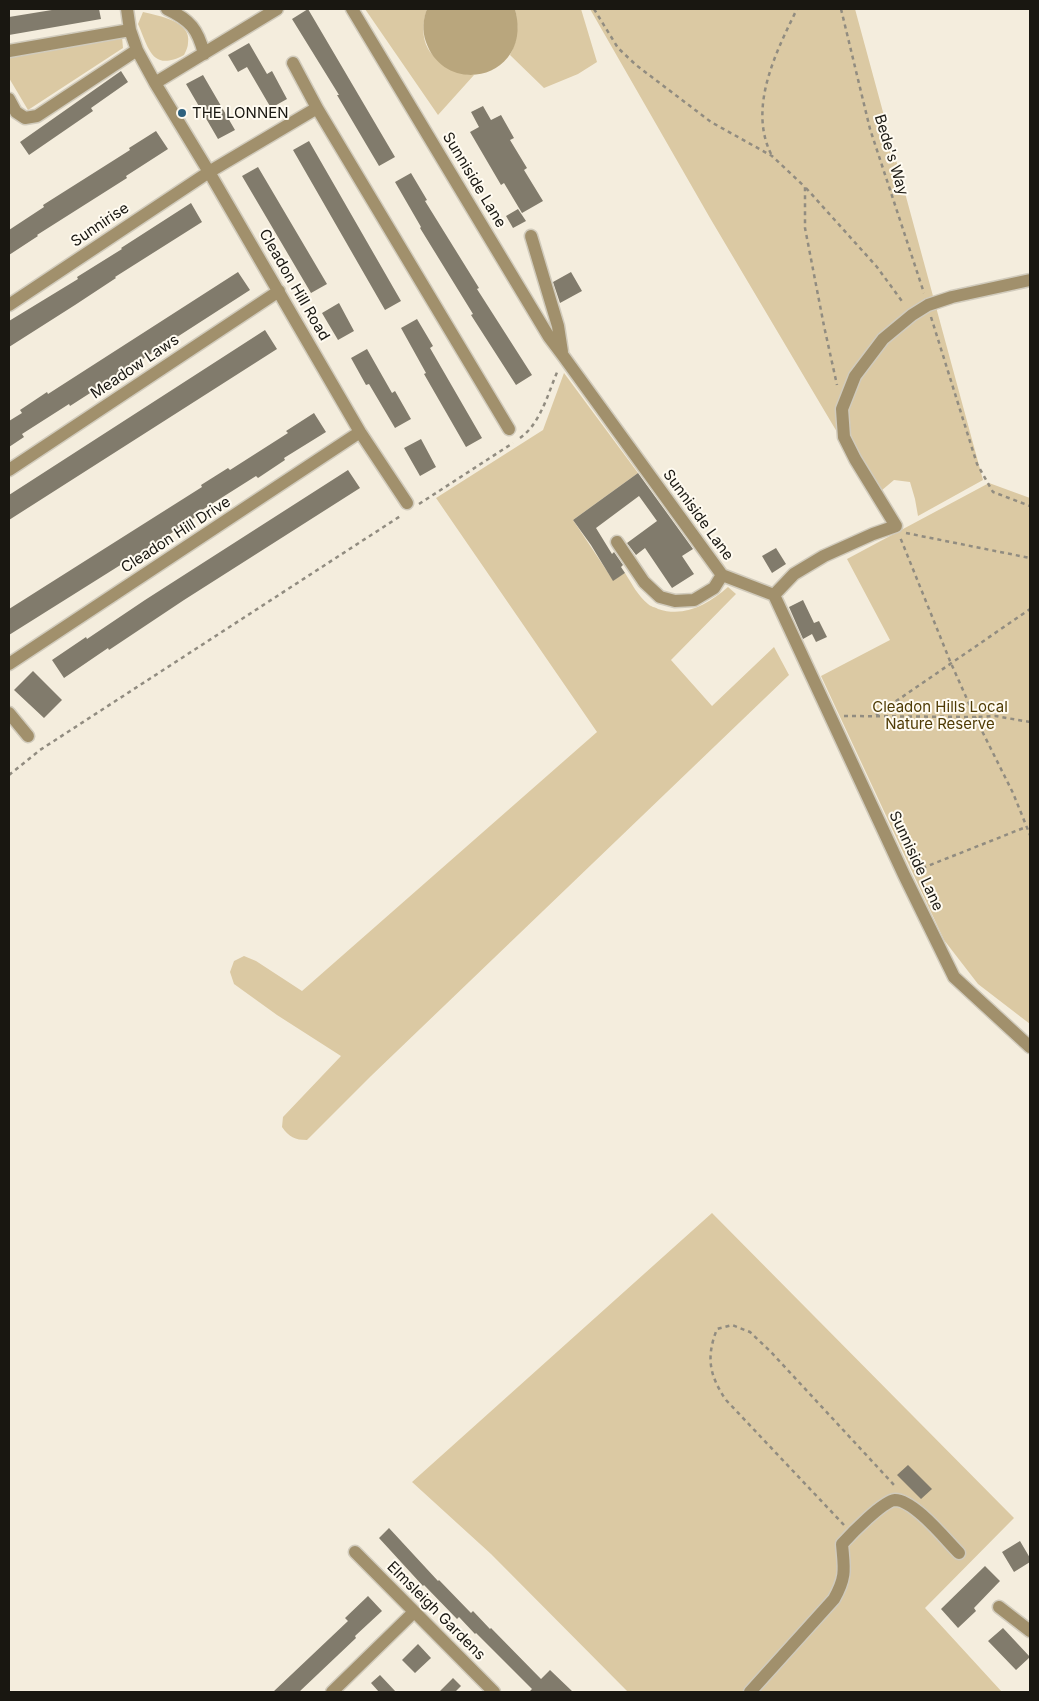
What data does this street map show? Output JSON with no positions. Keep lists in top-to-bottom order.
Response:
{
  "streets": {
    "street": [
      "Sunniside Lane",
      "Sunnirise",
      "Cleadon Hill Road",
      "Meadow Laws",
      "Cleadon Hill Drive",
      "Elmsleigh Gardens"
    ],
    "path": ["Bede's Way"]
  },
  "crossings": [
    ["Sunnirise", "Cleadon Hill Road"],
    ["Cleadon Hill Road", "Meadow Laws"],
    ["Cleadon Hill Road", "Cleadon Hill Drive"]
  ],
  "parks": ["Cleadon Hills Local Nature Reserve"],
  "places": ["THE LONNEN"]
}
